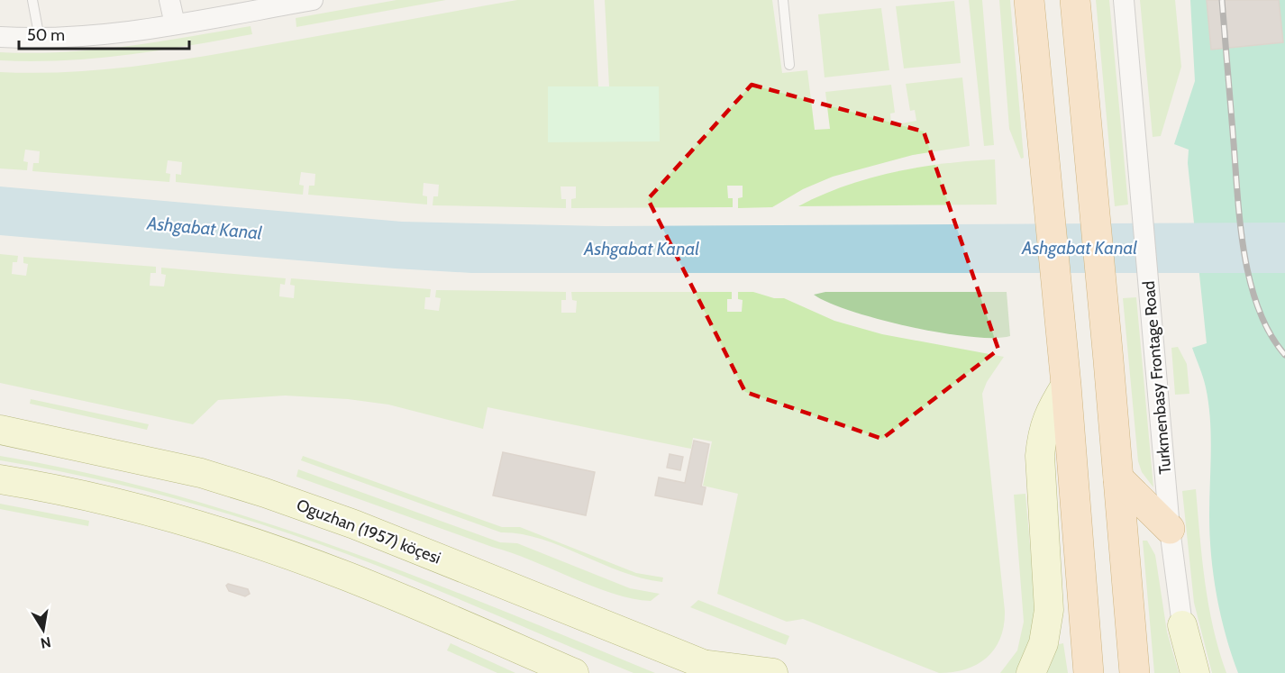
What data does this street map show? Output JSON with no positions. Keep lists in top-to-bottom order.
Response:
{
  "streets": {
    "main road": ["Oguzhan (1957) köçesi"],
    "street": ["Turkmenbasy Frontage Road"]
  },
  "water": ["Ashgabat Kanal"],
  "scale_bar": "50 m",
  "north": "bottom"
}
